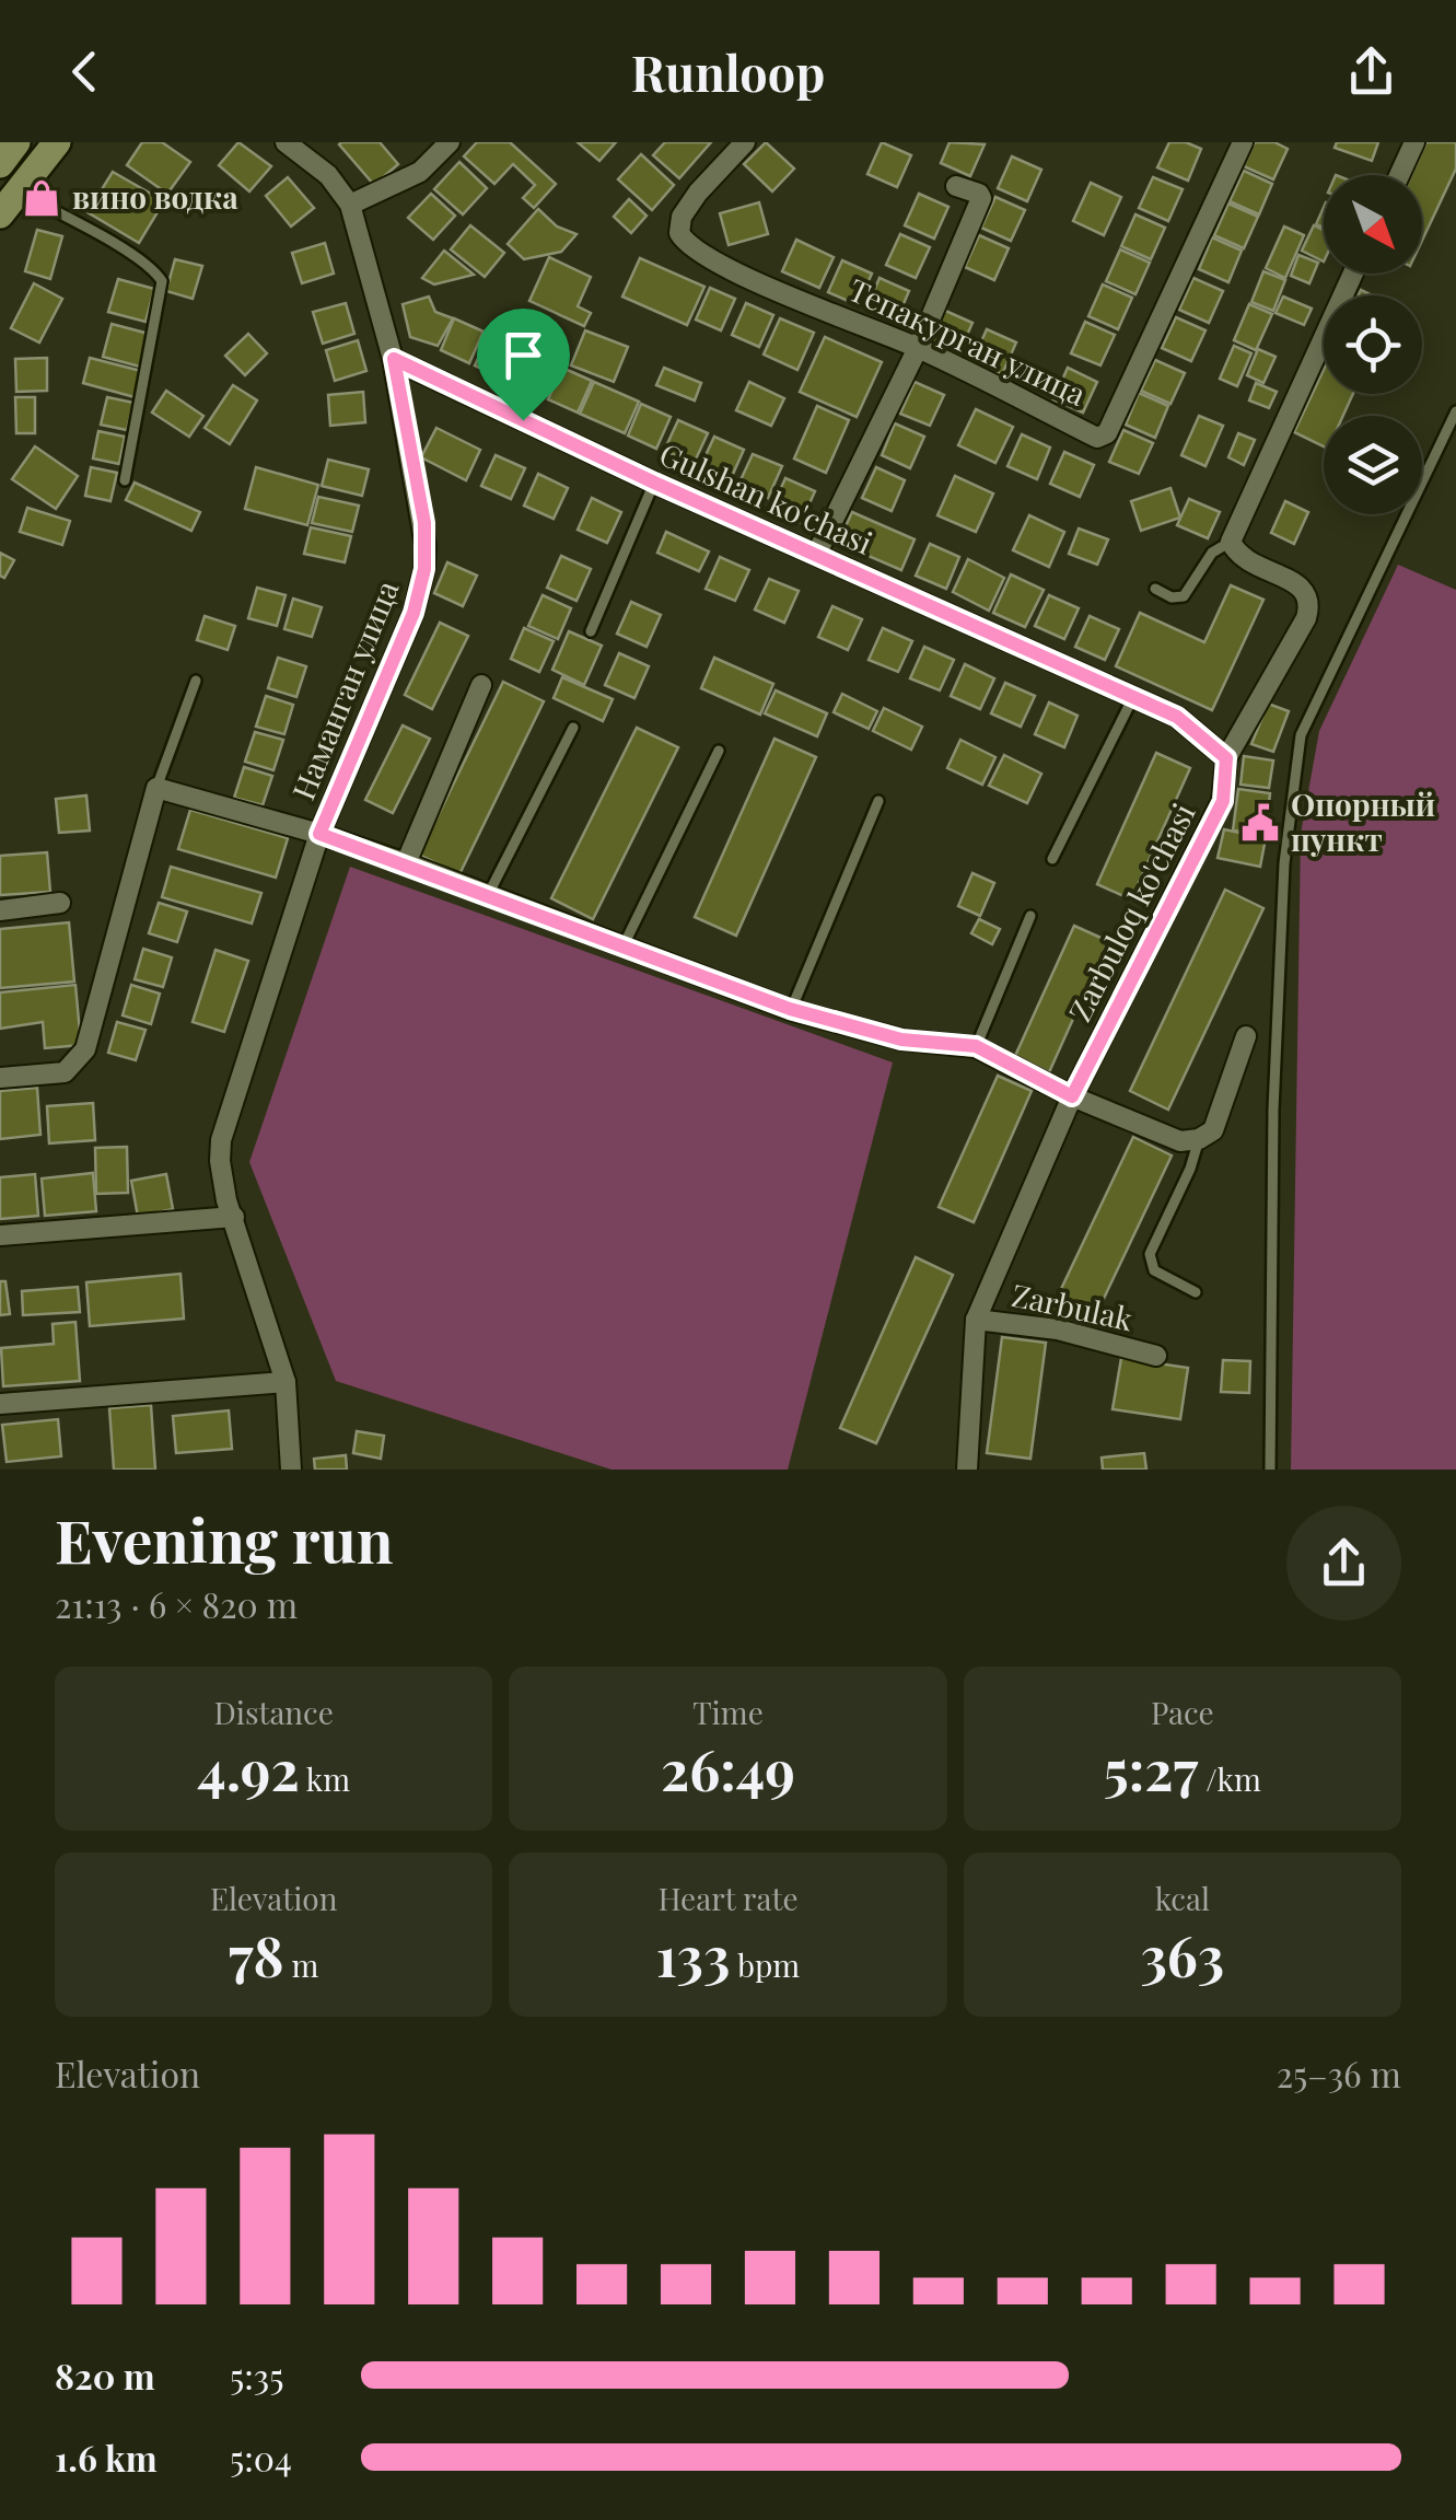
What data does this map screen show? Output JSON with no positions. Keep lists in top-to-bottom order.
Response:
{
  "streets": {
    "street": [
      "Тепакурган улица",
      "Gulshan ko'chasi",
      "Наманган улица",
      "Zarbuloq ko'chasi",
      "Zarbulak"
    ]
  },
  "crossings": [
    ["Gulshan ko'chasi", "Наманган улица"],
    ["Gulshan ko'chasi", "Zarbuloq ko'chasi"],
    ["Zarbuloq ko'chasi", "Zarbulak"]
  ],
  "places": {
    "shop": ["вино водка"],
    "public building": ["Опорный пункт"]
  },
  "north": "bottom right",
  "page": {
    "header": "Runloop",
    "heading": ["Evening run", "21:13 · 6 × 820 m"],
    "stats": [
      ["Distance", "4.92 km"],
      ["Time", "26:49"],
      ["Pace", "5:27 /km"],
      ["Elevation", "78 m"],
      ["Heart rate", "133 bpm"],
      ["kcal", "363"]
    ],
    "chart": ["Elevation", "25–36 m"],
    "list": [
      {
        "name": "820 m",
        "note": "5:35"
      },
      {
        "name": "1.6 km",
        "note": "5:04"
      }
    ]
  }
}
